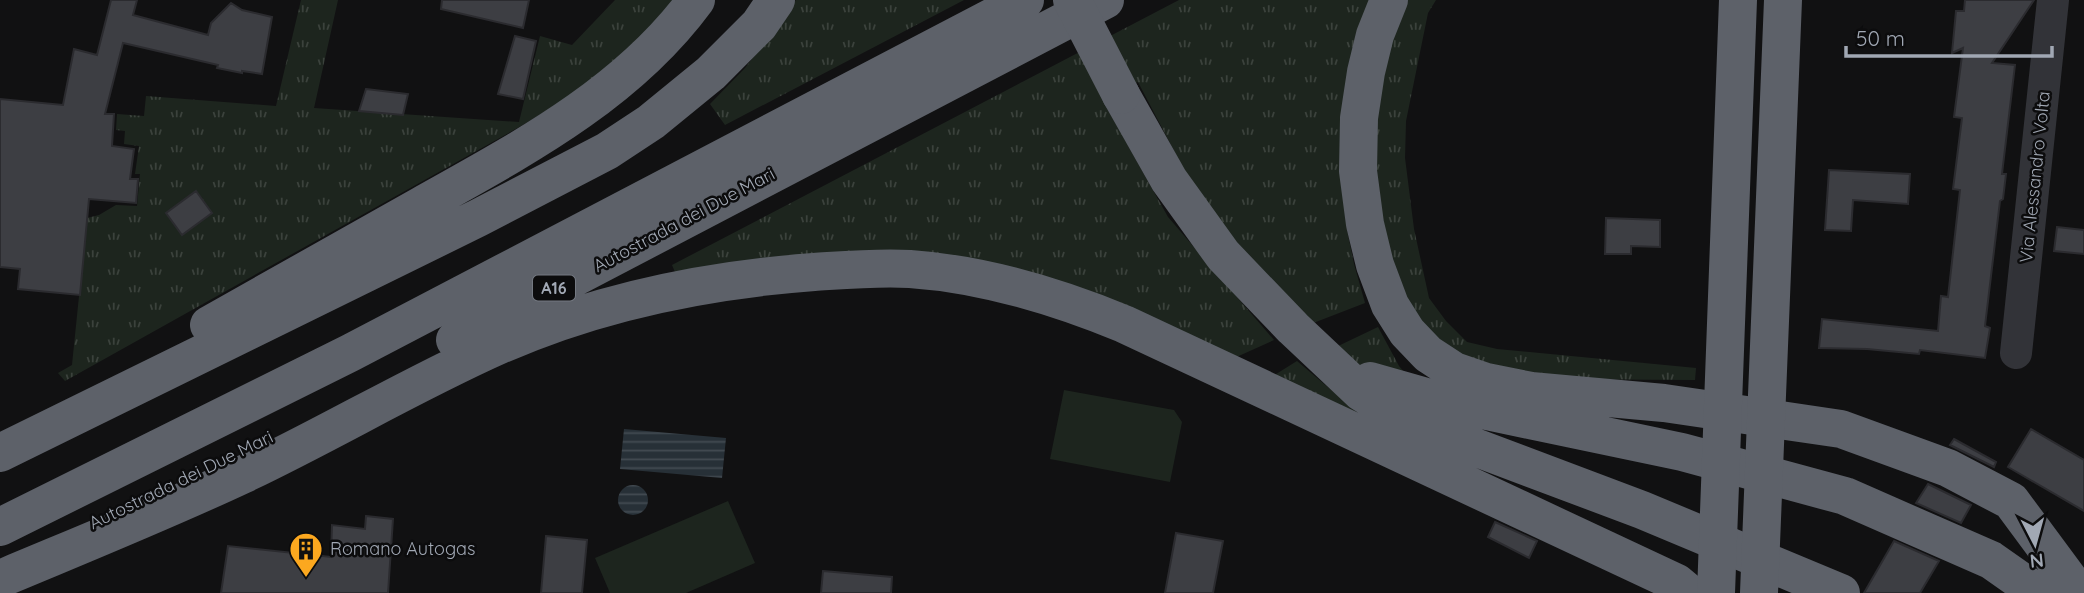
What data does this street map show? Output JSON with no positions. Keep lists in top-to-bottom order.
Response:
{
  "streets": {
    "highway": ["Autostrada dei Due Mari", "A16"],
    "street": ["Via Alessandro Volta"]
  },
  "places": {
    "building": ["Romano Autogas"]
  },
  "scale_bar": "50 m",
  "north": "bottom"
}
